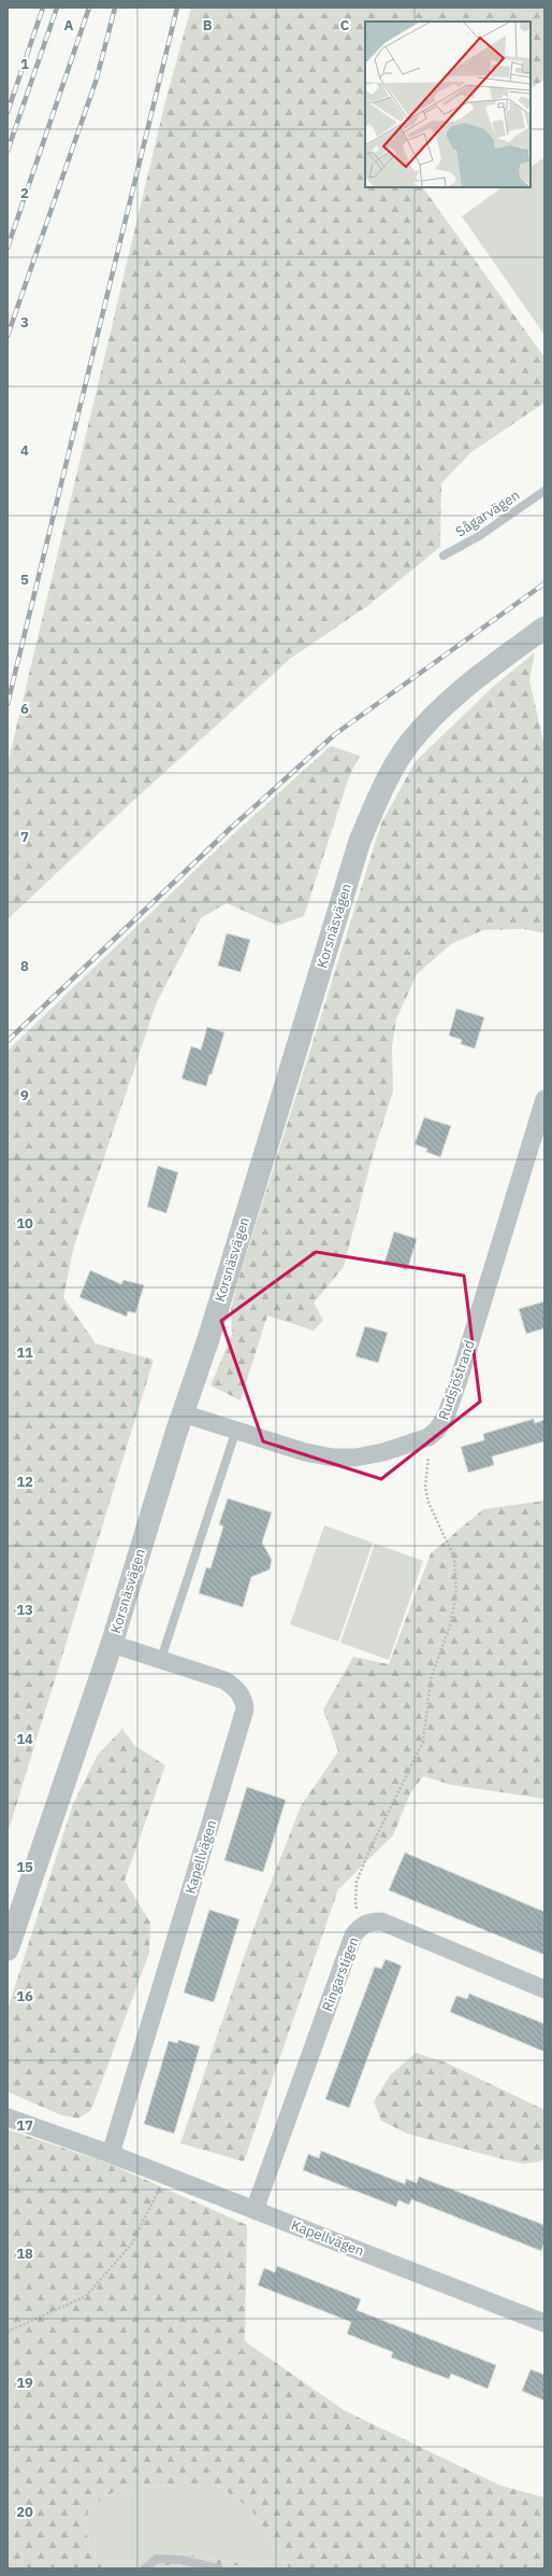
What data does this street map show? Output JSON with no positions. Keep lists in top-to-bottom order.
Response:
{
  "streets": {
    "street": [
      "Korsnäsvägen",
      "Rudsjöstrand",
      "Kapellvägen",
      "Ringarstigen"
    ],
    "lane": ["Sågarvägen"]
  },
  "crossings": [
    ["Korsnäsvägen", "Rudsjöstrand"],
    ["Korsnäsvägen", "Kapellvägen"],
    ["Kapellvägen", "Ringarstigen"]
  ],
  "grid": {
    "columns": ["A", "B", "C"],
    "rows": [
      "1",
      "2",
      "3",
      "4",
      "5",
      "6",
      "7",
      "8",
      "9",
      "10",
      "11",
      "12",
      "13",
      "14",
      "15",
      "16",
      "17",
      "18",
      "19",
      "20"
    ]
  }
}
